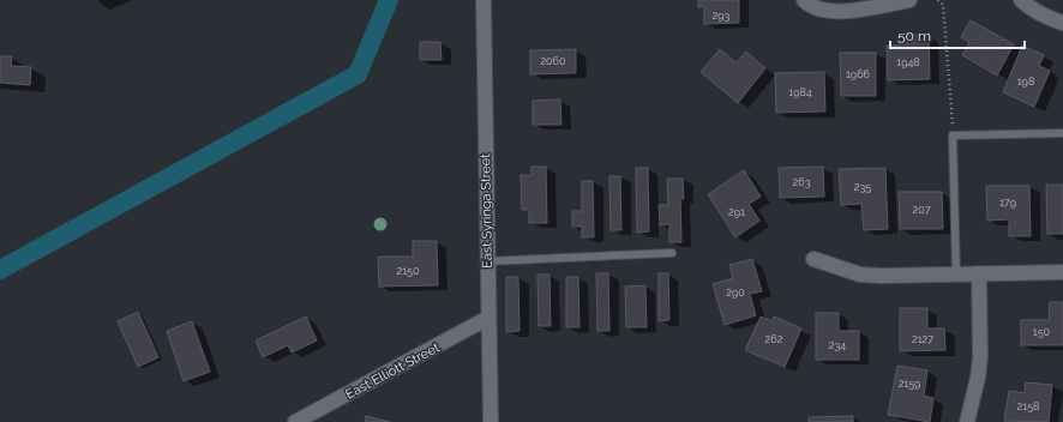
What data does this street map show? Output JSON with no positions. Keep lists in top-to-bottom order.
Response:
{
  "streets": {
    "street": ["East Syringa Street", "East Elliott Street"]
  },
  "crossings": [
    ["East Syringa Street", "East Elliott Street"]
  ],
  "house_numbers": [
    "293",
    "2060",
    "1948",
    "1966",
    "198",
    "1984",
    "263",
    "235",
    "179",
    "207",
    "291",
    "2150",
    "290",
    "150",
    "262",
    "2127",
    "234",
    "2159",
    "2158"
  ],
  "scale_bar": "50 m"
}
